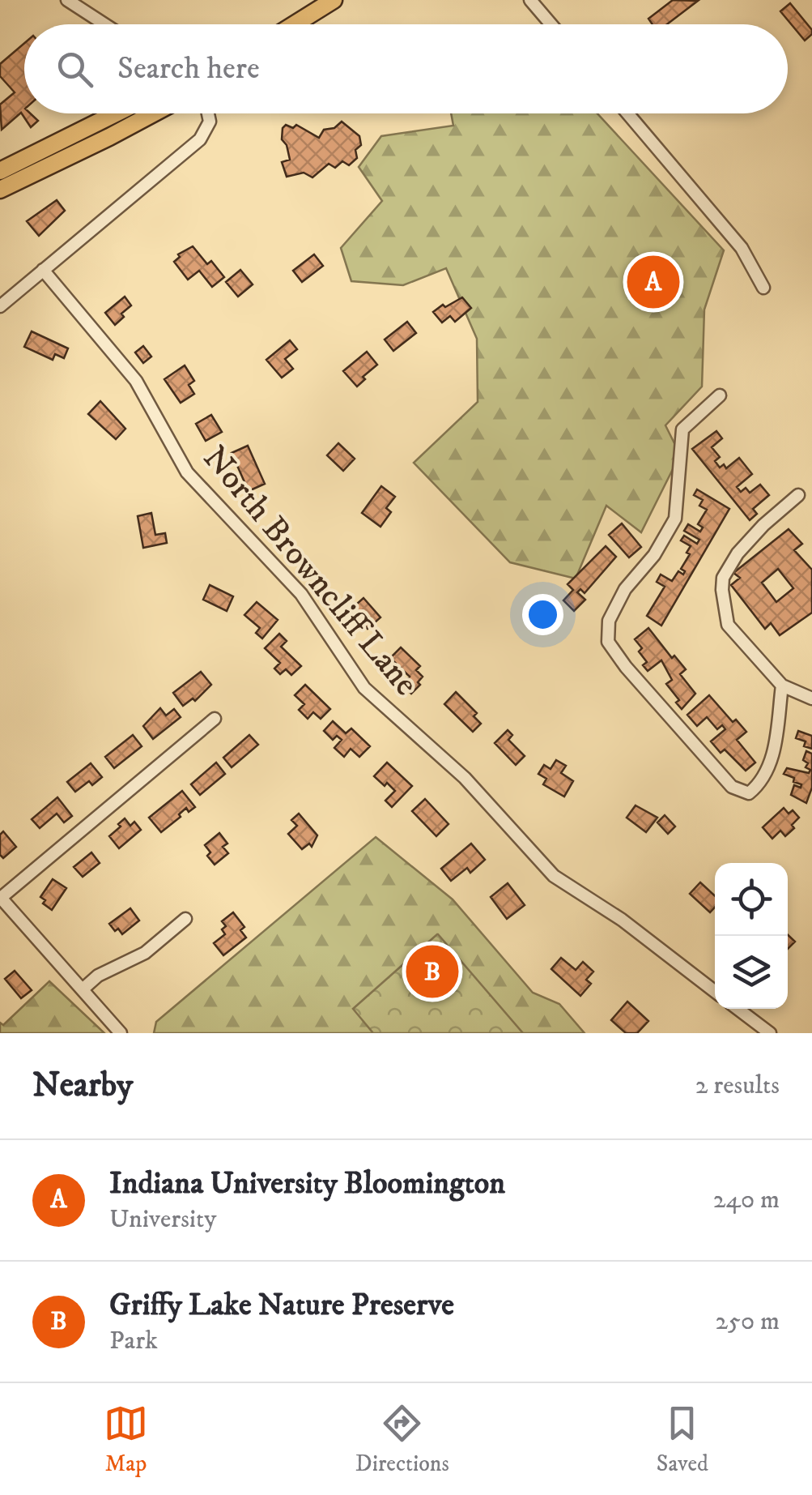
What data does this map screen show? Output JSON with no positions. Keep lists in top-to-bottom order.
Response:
{
  "streets": {
    "street": ["North Browncliff Lane"]
  },
  "page": {
    "search": "Search here",
    "pins": ["A", "B"],
    "heading": ["Nearby", "2 results"],
    "list": [
      {
        "mark": "A",
        "name": "Indiana University Bloomington",
        "note": "University",
        "value": "240 m"
      },
      {
        "mark": "B",
        "name": "Griffy Lake Nature Preserve",
        "note": "Park",
        "value": "250 m"
      }
    ],
    "nav": ["Map", "Directions", "Saved"]
  }
}
